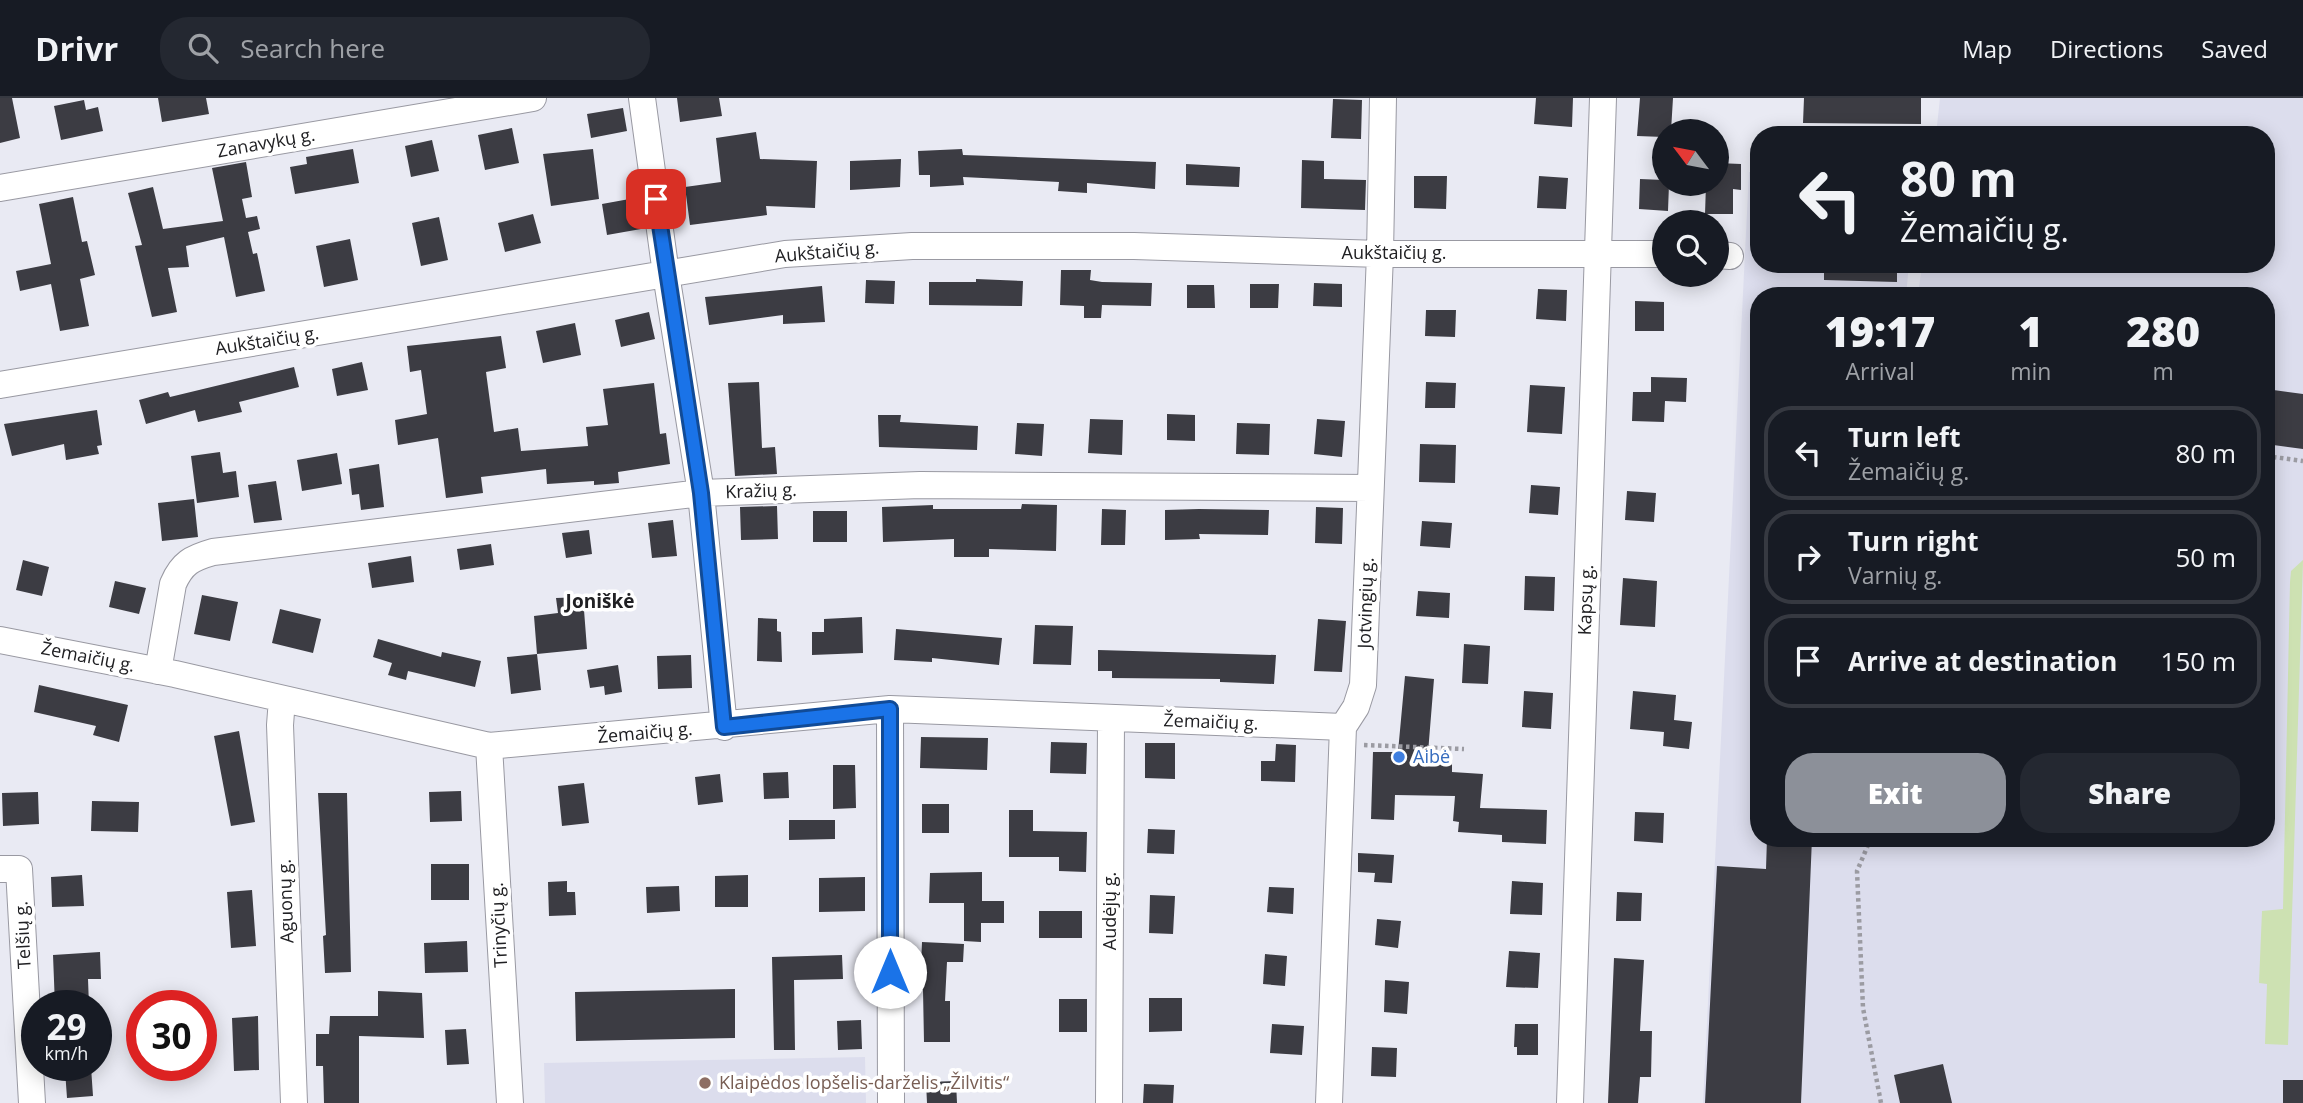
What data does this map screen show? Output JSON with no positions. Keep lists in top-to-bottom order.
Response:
{
  "streets": {
    "street": [
      "Zanavykų g.",
      "Aukštaičių g.",
      "Kražių g.",
      "Kapsų g.",
      "Jotvingių g.",
      "Žemaičių g.",
      "Aguonų g.",
      "Audėjų g.",
      "Trinyčių g.",
      "Telšių g."
    ]
  },
  "crossings": [
    ["Aukštaičių g.", "Kapsų g."],
    ["Aukštaičių g.", "Jotvingių g."],
    ["Kražių g.", "Jotvingių g."],
    ["Kražių g.", "Žemaičių g."],
    ["Jotvingių g.", "Žemaičių g."],
    ["Žemaičių g.", "Aguonų g."],
    ["Žemaičių g.", "Audėjų g."],
    ["Žemaičių g.", "Trinyčių g."]
  ],
  "districts": ["Joniškė"],
  "places": ["Aibė", "Klaipėdos lopšelis-darželis „Žilvitis“"],
  "north": "top left",
  "page": {
    "header": "Drivr",
    "search": "Search here",
    "nav": ["Map", "Directions", "Saved"],
    "turn": ["80 m", "Žemaičių g."],
    "eta": [
      "19:17",
      "Arrival",
      "1",
      "min",
      "280",
      "m"
    ],
    "list": [
      {
        "name": "Turn left",
        "note": "Žemaičių g.",
        "value": "80 m"
      },
      {
        "name": "Turn right",
        "note": "Varnių g.",
        "value": "50 m"
      },
      {
        "name": "Arrive at destination",
        "value": "150 m"
      }
    ],
    "buttons": ["Exit", "Share"],
    "speed": "29 km/h",
    "limit": "30"
  }
}
